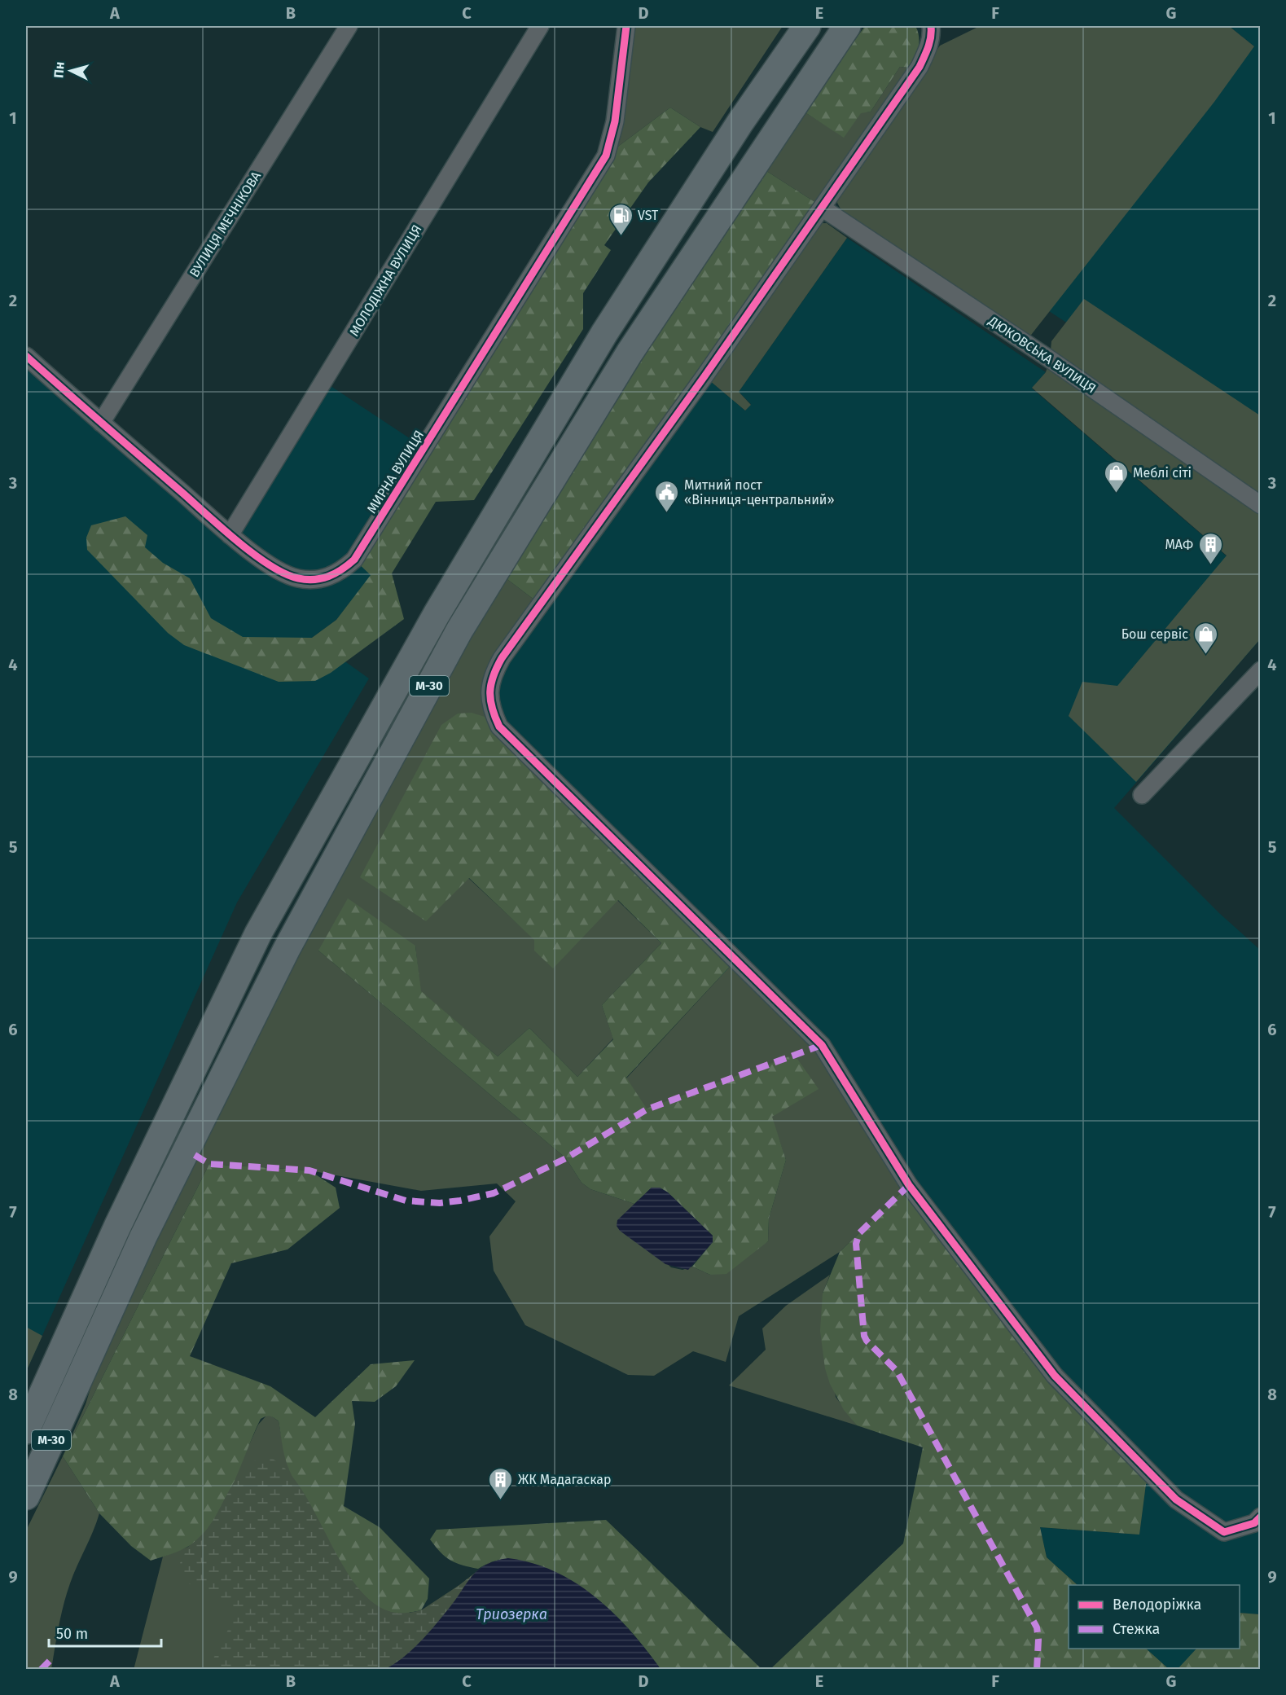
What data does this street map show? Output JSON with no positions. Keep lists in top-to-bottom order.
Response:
{
  "streets": {
    "highway": ["М-30"],
    "street": [
      "ВУЛИЦЯ МЕЧНІКОВА",
      "МОЛОДІЖНА ВУЛИЦЯ",
      "ДЮКОВСЬКА ВУЛИЦЯ",
      "МИРНА ВУЛИЦЯ"
    ]
  },
  "crossings": [
    ["ВУЛИЦЯ МЕЧНІКОВА", "МИРНА ВУЛИЦЯ"],
    ["МОЛОДІЖНА ВУЛИЦЯ", "МИРНА ВУЛИЦЯ"]
  ],
  "water": ["Триозерка"],
  "places": {
    "fuel station": ["VST"],
    "shop": ["Меблі сіті", "Бош сервіс"],
    "public building": ["Митний пост «Вінниця-центральний»"],
    "building": ["МАФ", "ЖК Мадагаскар"]
  },
  "legend": ["Велодоріжка", "Стежка"],
  "scale_bar": "50 m",
  "north": "left",
  "grid": {
    "columns": [
      "A",
      "B",
      "C",
      "D",
      "E",
      "F",
      "G"
    ],
    "rows": [
      "1",
      "2",
      "3",
      "4",
      "5",
      "6",
      "7",
      "8",
      "9"
    ]
  }
}
